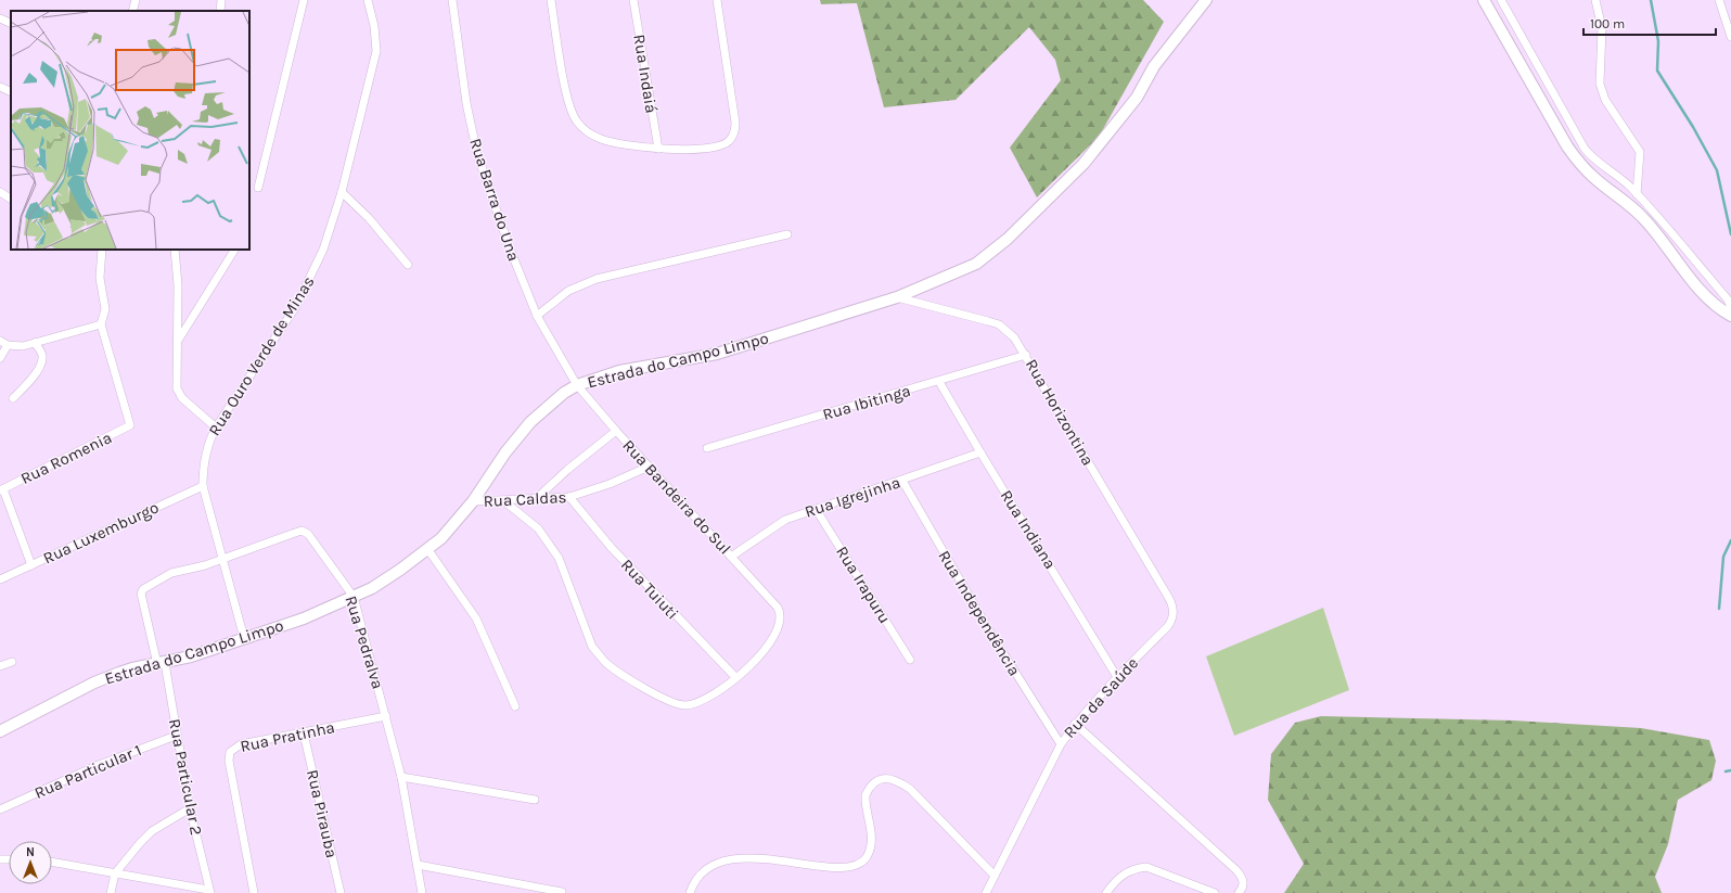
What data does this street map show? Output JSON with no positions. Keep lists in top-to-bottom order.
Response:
{
  "streets": {
    "street": [
      "Rua Indaiá",
      "Rua Barra do Una",
      "Rua Ouro Verde de Minas",
      "Estrada do Campo Limpo",
      "Rua Ibitinga",
      "Rua Horizontina",
      "Rua Romenia",
      "Rua Bandeira do Sul",
      "Rua Igrejinha",
      "Rua Caldas",
      "Rua Indiana",
      "Rua Luxemburgo",
      "Rua Irapuru",
      "Rua Tuiuti",
      "Rua Independência",
      "Rua Pedralva",
      "Rua da Saúde",
      "Rua Pratinha",
      "Rua Particular 1",
      "Rua Particular 2",
      "Rua Pirauba"
    ]
  },
  "crossings": [
    ["Rua Barra do Una", "Estrada do Campo Limpo"],
    ["Rua Barra do Una", "Rua Bandeira do Sul"],
    ["Rua Ouro Verde de Minas", "Estrada do Campo Limpo"],
    ["Rua Ouro Verde de Minas", "Rua Luxemburgo"],
    ["Rua Ouro Verde de Minas", "Rua Pedralva"],
    ["Estrada do Campo Limpo", "Rua Horizontina"],
    ["Estrada do Campo Limpo", "Rua Bandeira do Sul"],
    ["Estrada do Campo Limpo", "Rua Caldas"],
    ["Estrada do Campo Limpo", "Rua Pedralva"],
    ["Estrada do Campo Limpo", "Rua Particular 2"],
    ["Rua Ibitinga", "Rua Horizontina"],
    ["Rua Ibitinga", "Rua Indiana"],
    ["Rua Horizontina", "Rua da Saúde"],
    ["Rua Bandeira do Sul", "Rua Igrejinha"],
    ["Rua Bandeira do Sul", "Rua Caldas"],
    ["Rua Bandeira do Sul", "Rua Tuiuti"],
    ["Rua Igrejinha", "Rua Indiana"],
    ["Rua Igrejinha", "Rua Irapuru"],
    ["Rua Igrejinha", "Rua Independência"],
    ["Rua Caldas", "Rua Tuiuti"],
    ["Rua Indiana", "Rua da Saúde"],
    ["Rua Independência", "Rua da Saúde"],
    ["Rua Pedralva", "Rua Pratinha"],
    ["Rua Pedralva", "Rua Particular 2"],
    ["Rua Pratinha", "Rua Pirauba"],
    ["Rua Particular 1", "Rua Particular 2"]
  ],
  "scale_bar": "100 m",
  "north": "top"
}
